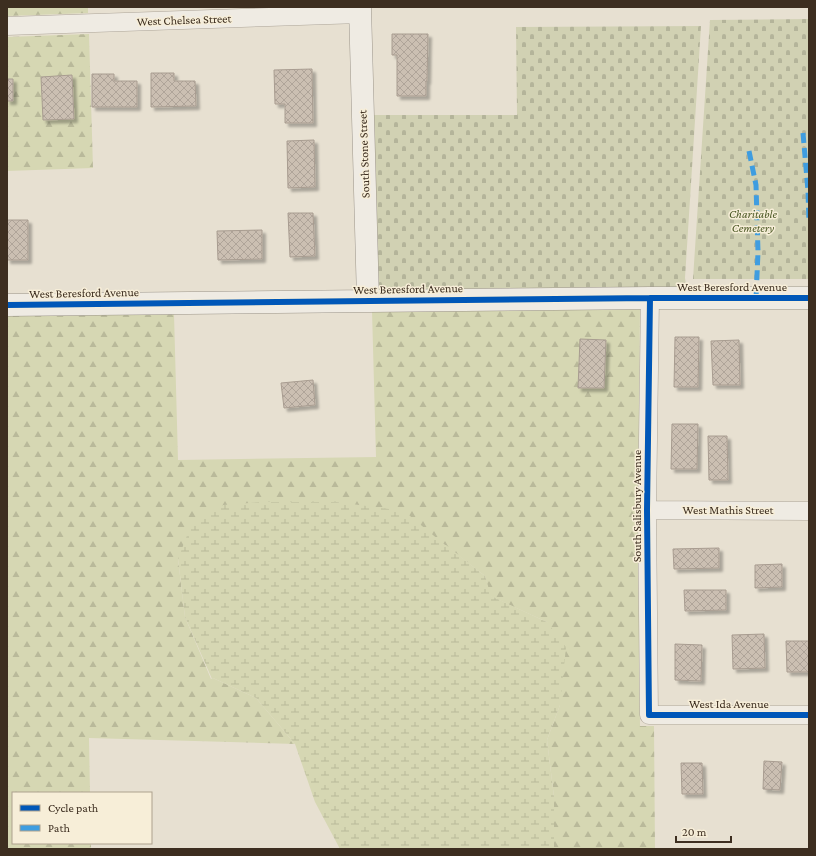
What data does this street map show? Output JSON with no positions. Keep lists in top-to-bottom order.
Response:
{
  "streets": {
    "street": [
      "West Chelsea Street",
      "South Stone Street",
      "West Beresford Avenue",
      "South Salisbury Avenue",
      "West Mathis Street",
      "West Ida Avenue"
    ]
  },
  "crossings": [
    ["West Chelsea Street", "South Stone Street"],
    ["South Stone Street", "West Beresford Avenue"],
    ["West Beresford Avenue", "South Salisbury Avenue"],
    ["South Salisbury Avenue", "West Mathis Street"],
    ["South Salisbury Avenue", "West Ida Avenue"]
  ],
  "parks": ["Charitable Cemetery"],
  "legend": ["Cycle path", "Path"],
  "scale_bar": "20 m"
}
